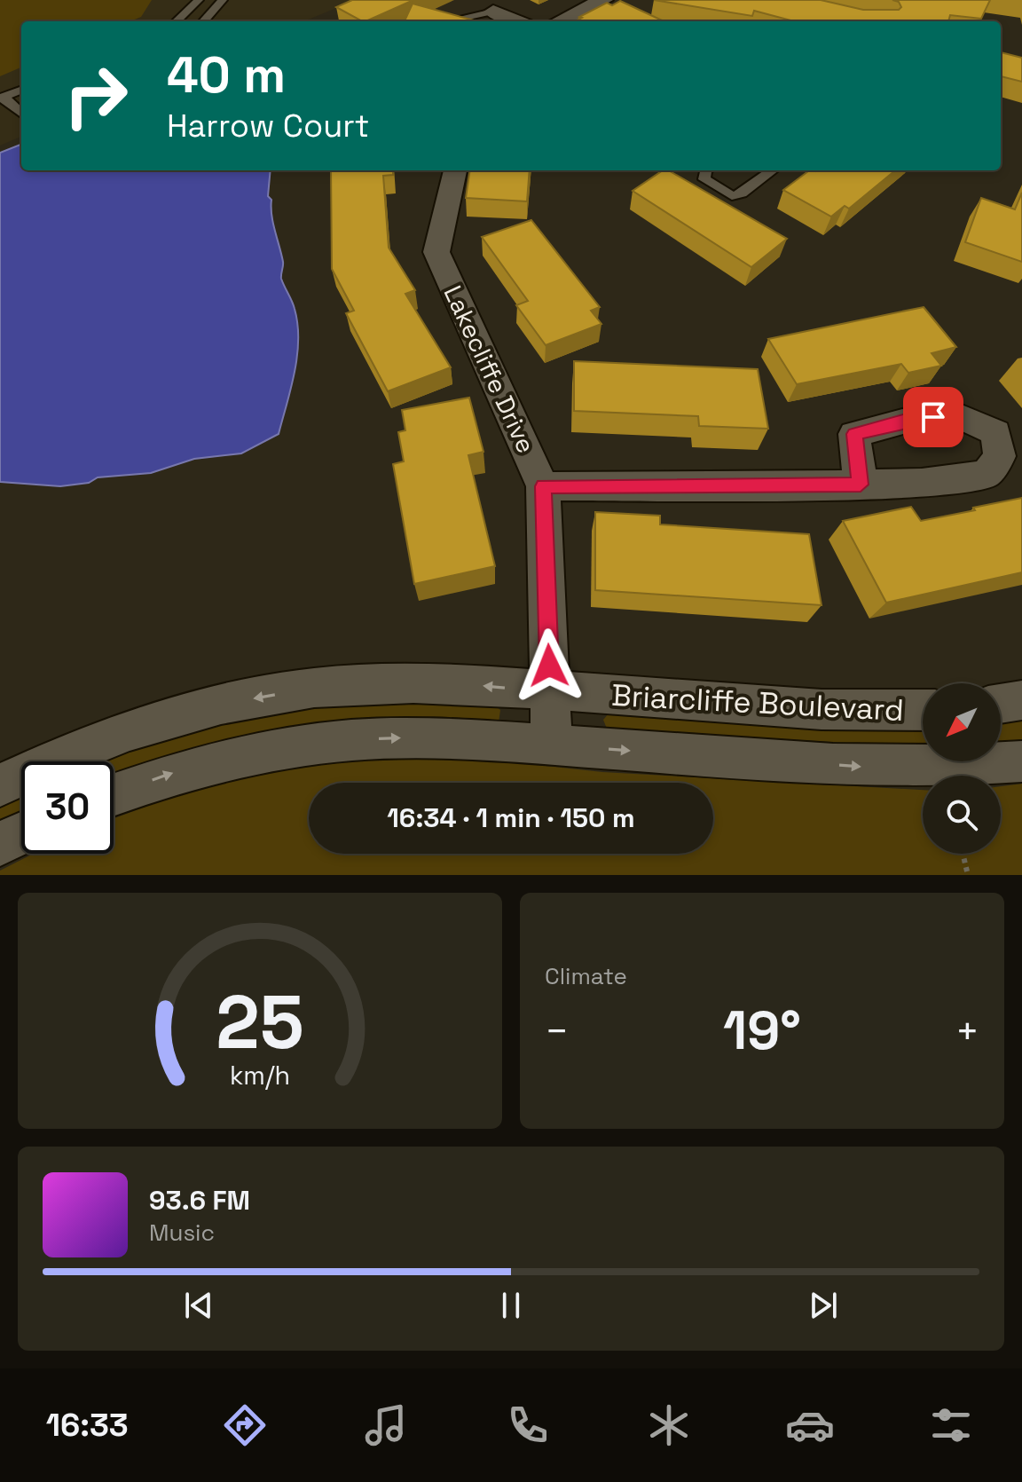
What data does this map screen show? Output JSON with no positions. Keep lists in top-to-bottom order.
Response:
{
  "streets": {
    "street": ["Lakecliffe Drive", "Briarcliffe Boulevard"]
  },
  "crossings": [
    ["Lakecliffe Drive", "Briarcliffe Boulevard"]
  ],
  "north": "bottom left",
  "page": {
    "turn": ["40 m", "Harrow Court"],
    "limit": "30",
    "trip": "16:34 · 1 min · 150 m",
    "tile": "Climate",
    "heat": ["−", "19°", "+"],
    "song": ["93.6 FM", "Music"],
    "tabs": "16:33",
    "gauge": ["25", "km/h"]
  }
}
